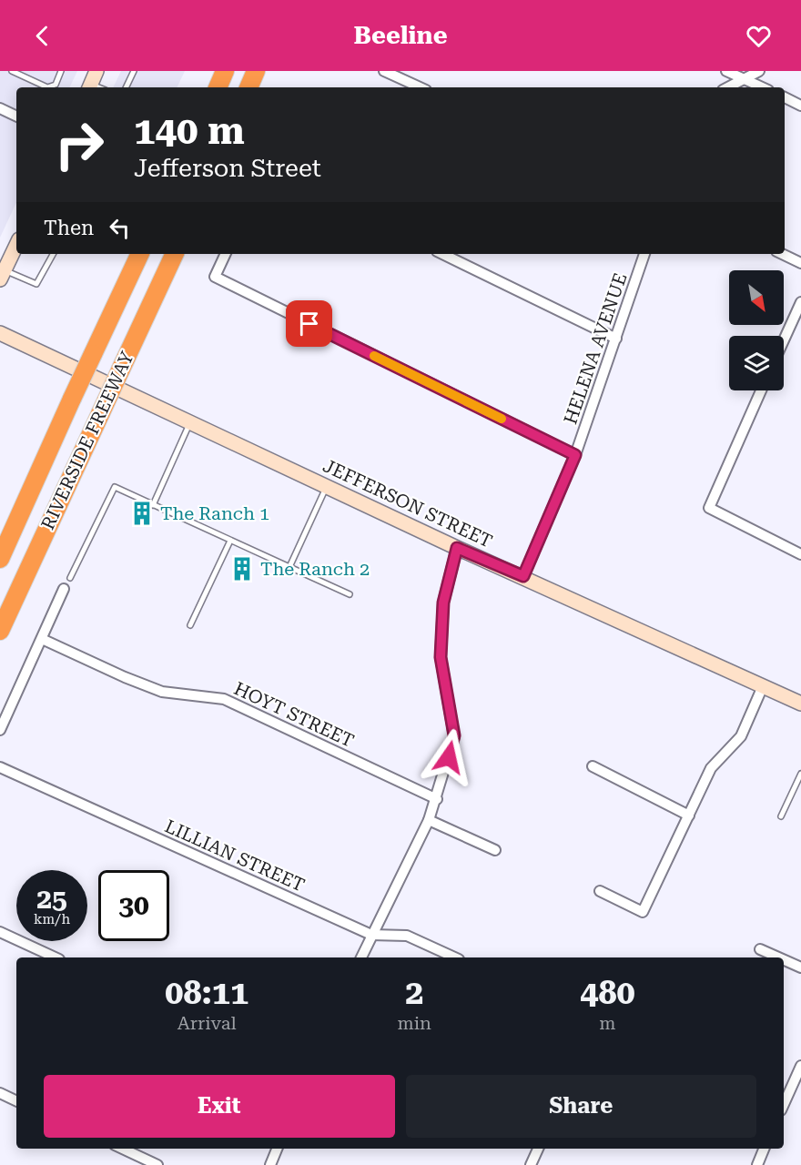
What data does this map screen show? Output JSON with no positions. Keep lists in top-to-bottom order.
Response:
{
  "streets": {
    "highway": ["RIVERSIDE FREEWAY"],
    "street": [
      "HELENA AVENUE",
      "JEFFERSON STREET",
      "HOYT STREET",
      "LILLIAN STREET"
    ]
  },
  "crossings": [
    ["HELENA AVENUE", "JEFFERSON STREET"]
  ],
  "places": {
    "building": ["The Ranch 1", "The Ranch 2"]
  },
  "north": "bottom right",
  "page": {
    "header": "Beeline",
    "turn": ["140 m", "Jefferson Street"],
    "then": "Then",
    "speed": "25 km/h",
    "limit": "30",
    "eta": [
      "08:11",
      "Arrival",
      "2",
      "min",
      "480",
      "m"
    ],
    "buttons": ["Exit", "Share"]
  }
}
